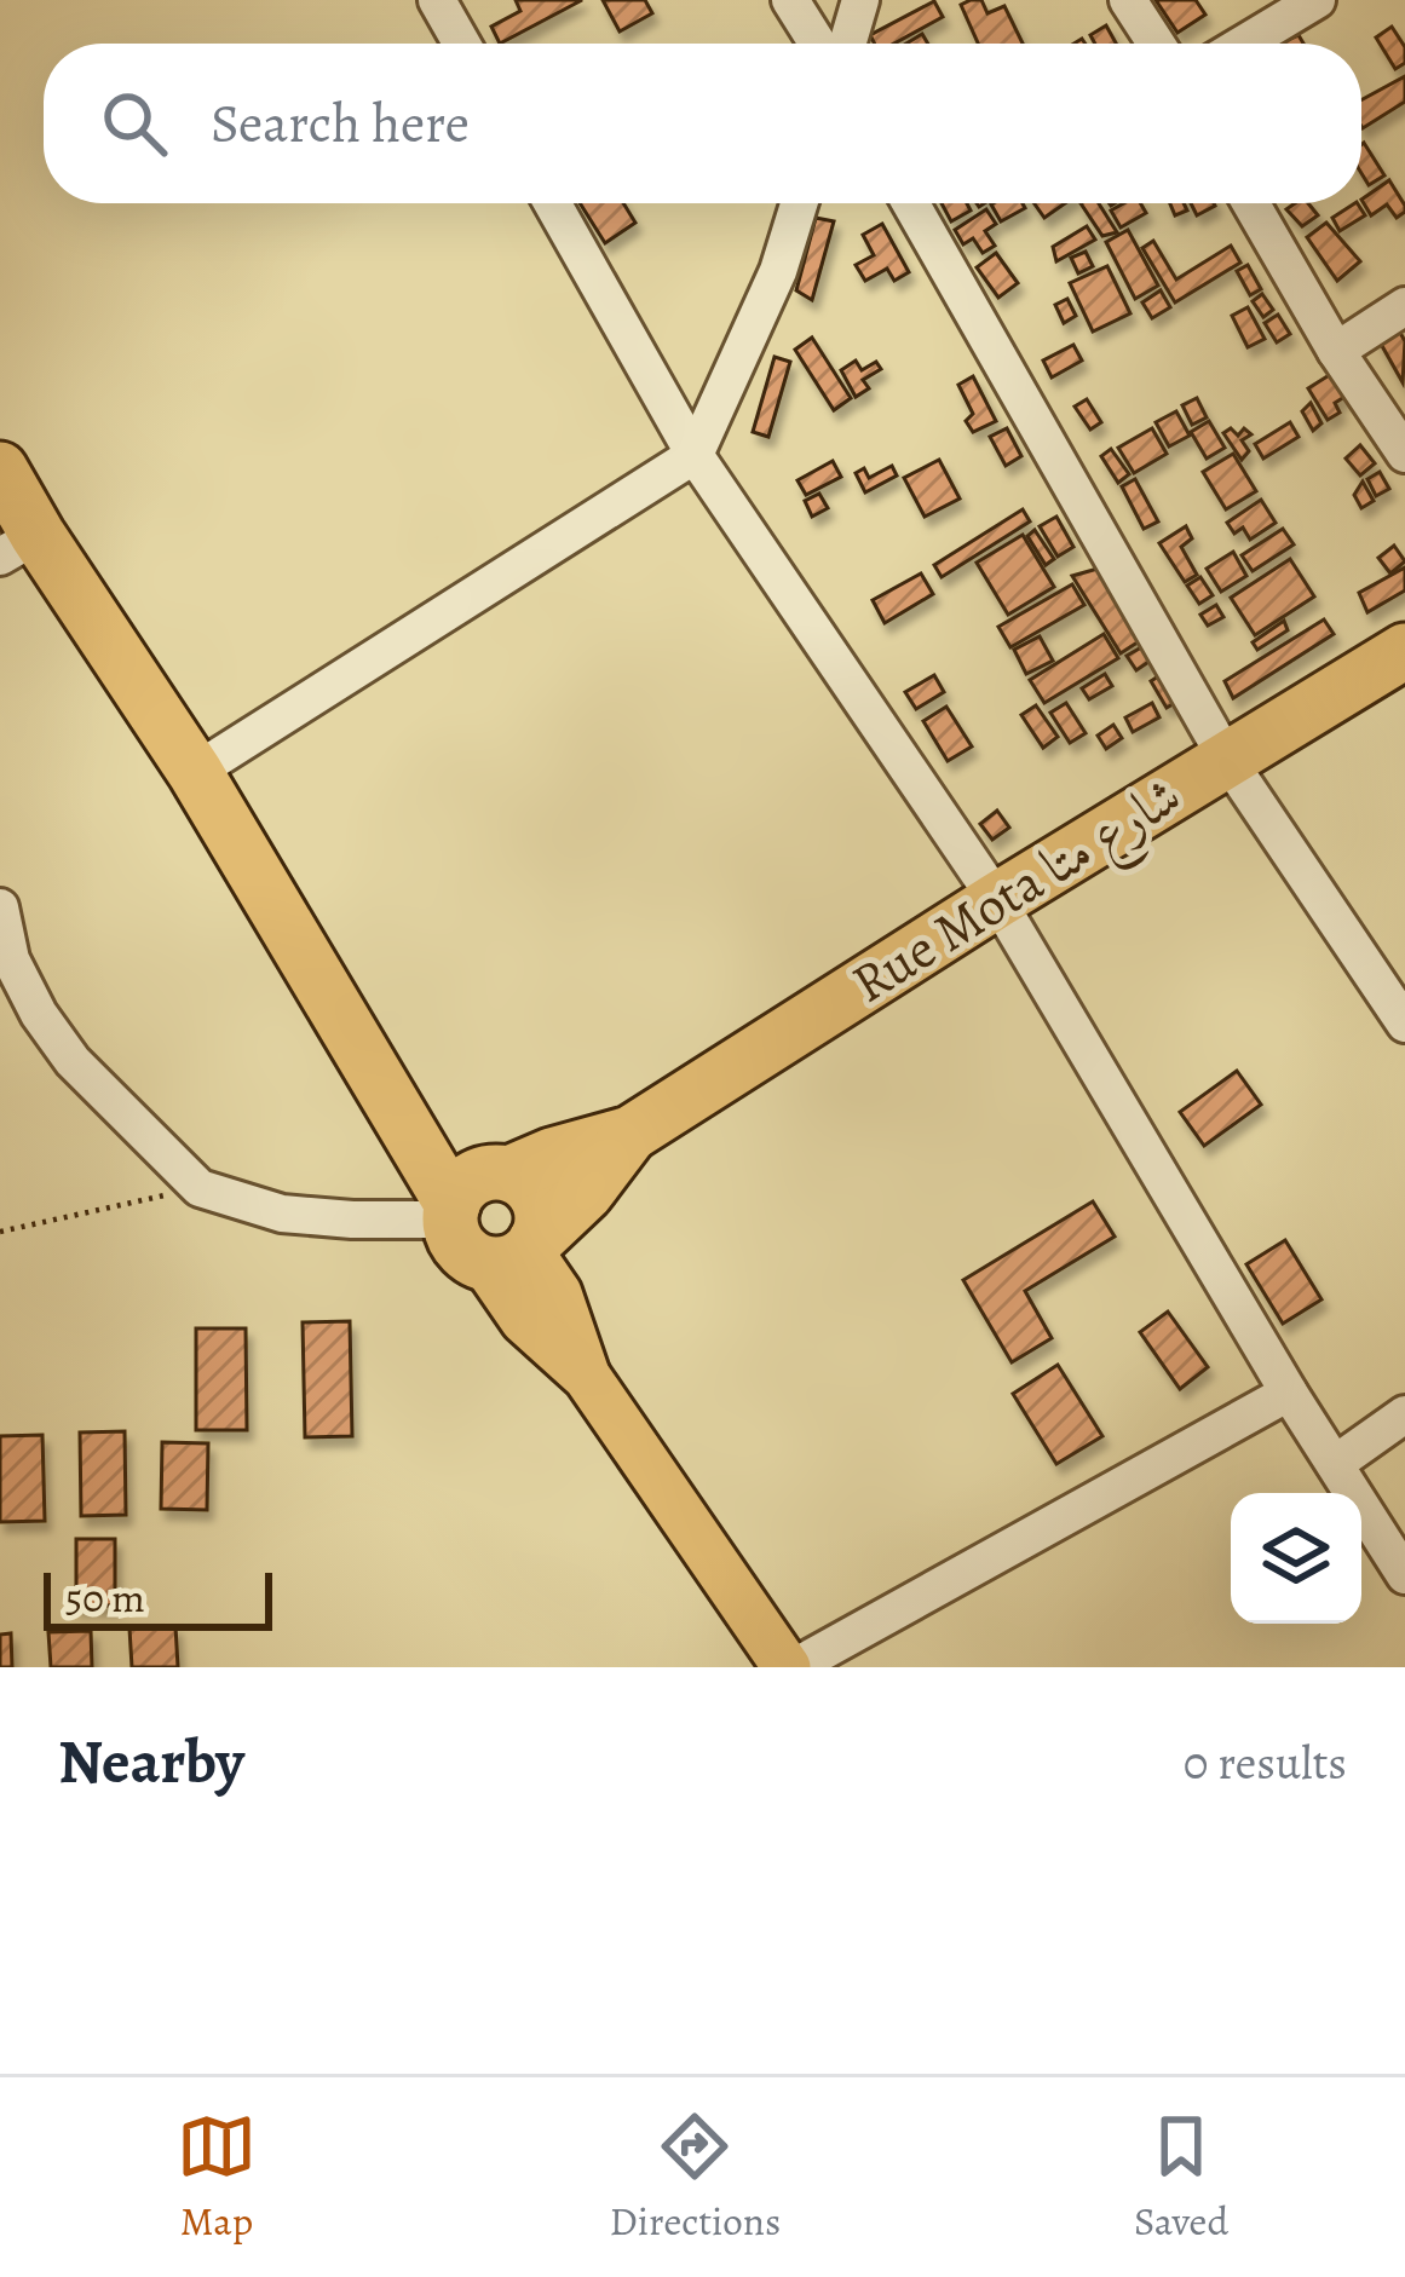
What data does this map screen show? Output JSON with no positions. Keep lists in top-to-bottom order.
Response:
{
  "streets": {
    "highway": ["Rue Mota شارع متا"]
  },
  "scale_bar": "50 m",
  "page": {
    "search": "Search here",
    "scale": "50 m",
    "heading": ["Nearby", "0 results"],
    "nav": ["Map", "Directions", "Saved"]
  }
}
